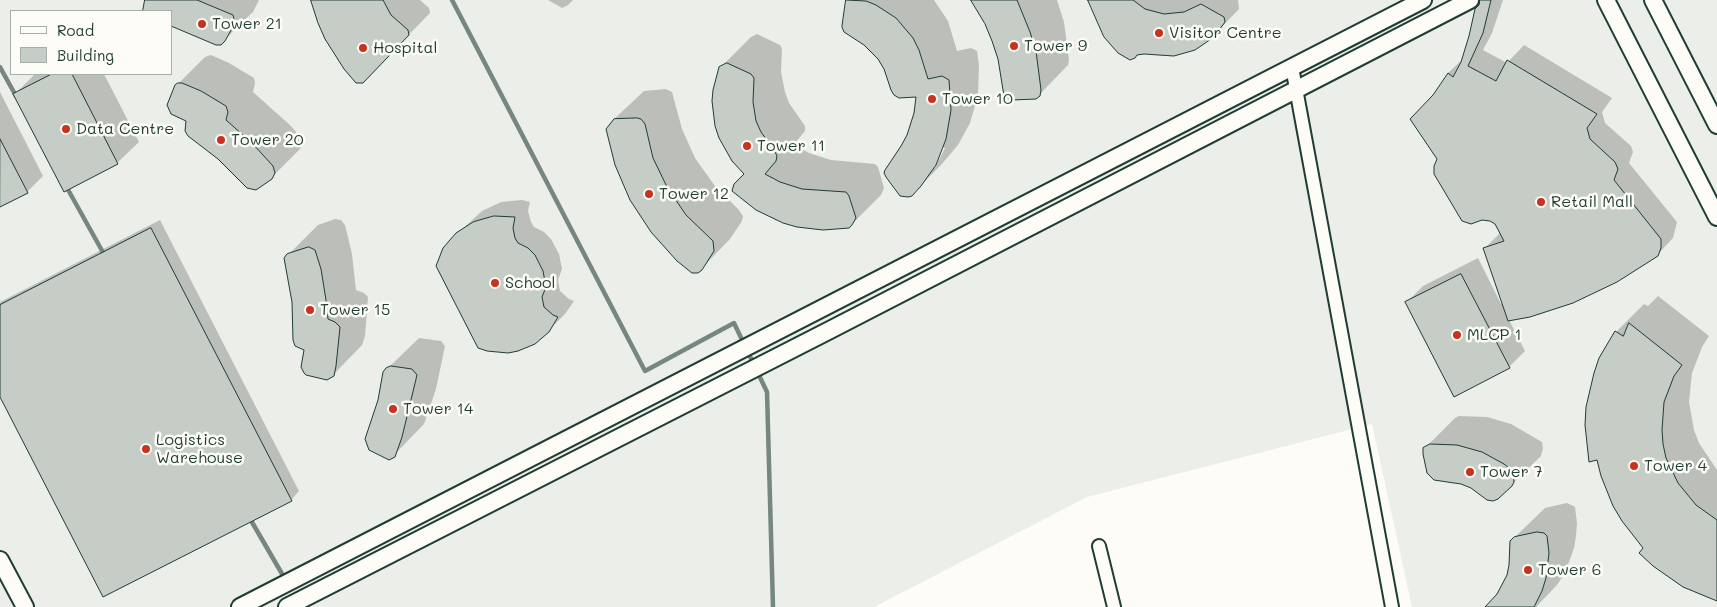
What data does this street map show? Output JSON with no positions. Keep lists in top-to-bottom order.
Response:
{
  "places": [
    "Tower 21",
    "Visitor Centre",
    "Tower 9",
    "Hospital",
    "Tower 10",
    "Data Centre",
    "Tower 20",
    "Tower 11",
    "Tower 12",
    "Retail Mall",
    "School",
    "Tower 15",
    "MLCP 1",
    "Tower 14",
    "Logistics Warehouse",
    "Tower 4",
    "Tower 7",
    "Tower 6"
  ],
  "legend": ["Road", "Building"]
}
